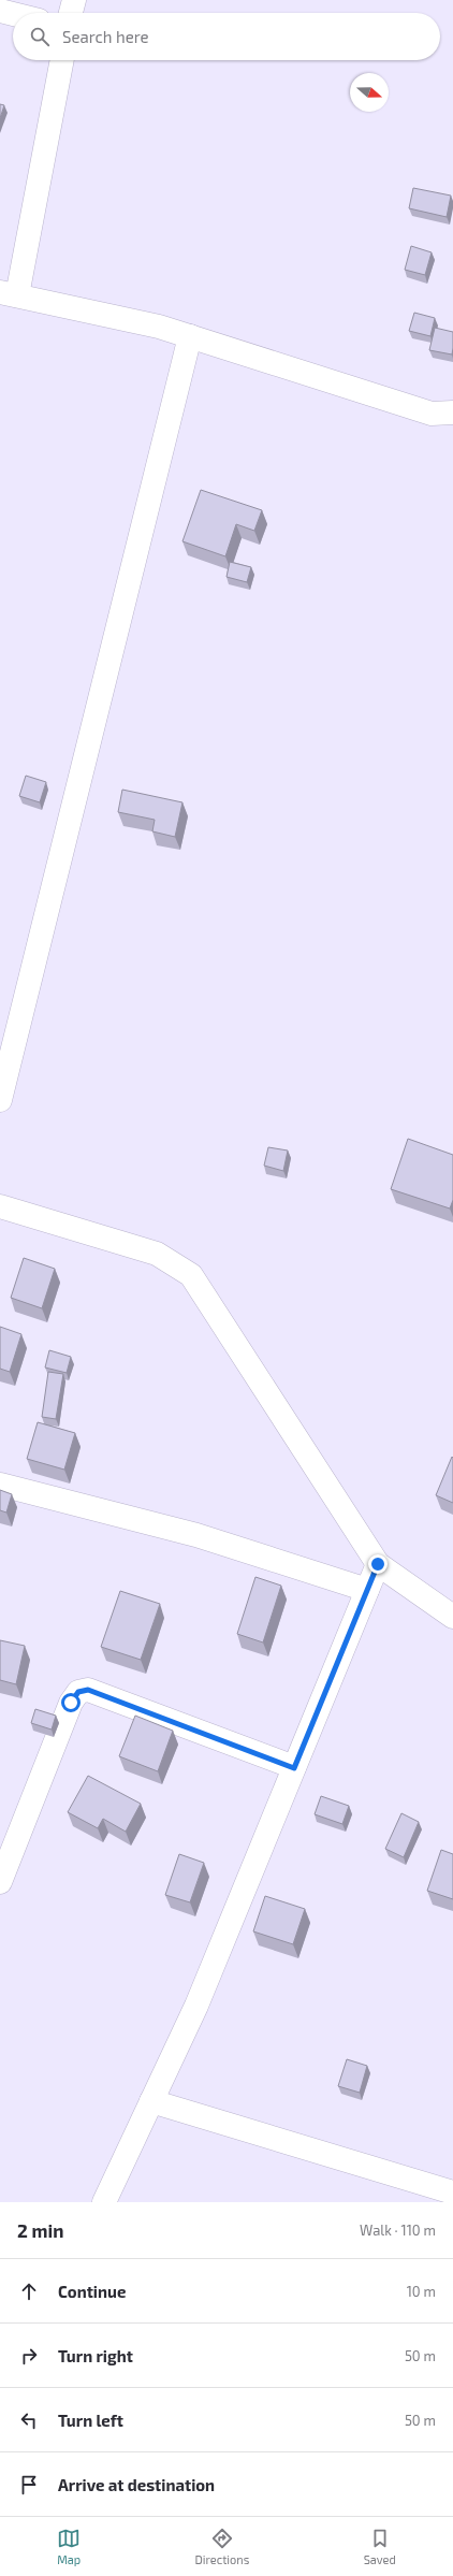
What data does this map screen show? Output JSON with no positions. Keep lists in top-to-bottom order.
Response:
{
  "north": "right",
  "page": {
    "search": "Search here",
    "heading": ["2 min", "Walk · 110 m"],
    "list": [
      ["Continue", "10 m"],
      ["Turn right", "50 m"],
      ["Turn left", "50 m"],
      "Arrive at destination"
    ],
    "nav": ["Map", "Directions", "Saved"]
  }
}
